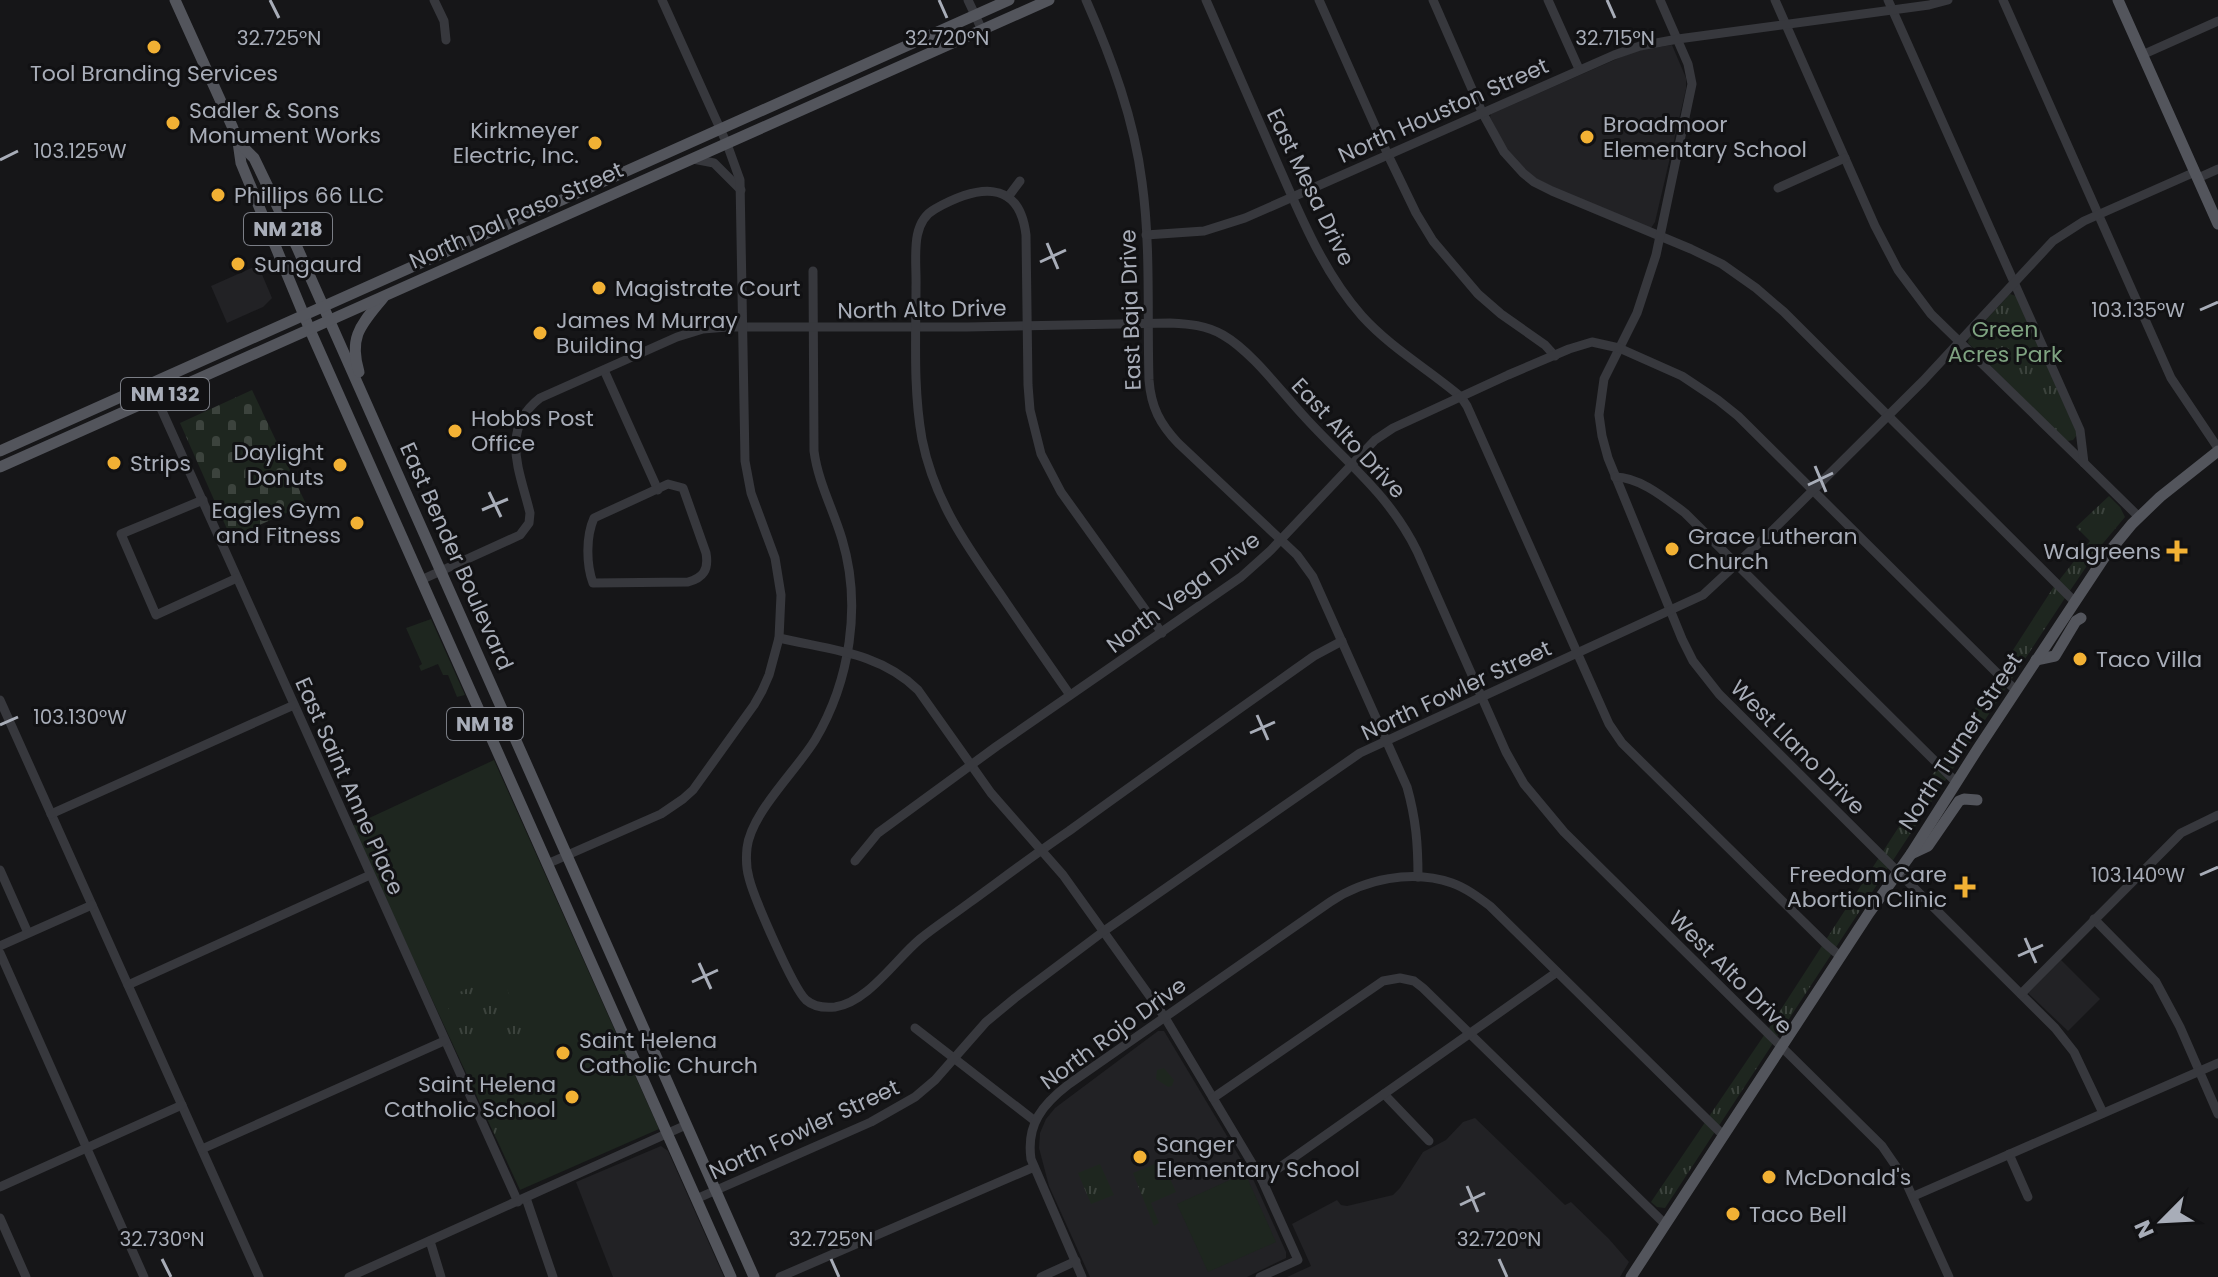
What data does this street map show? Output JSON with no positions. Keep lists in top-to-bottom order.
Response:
{
  "streets": {
    "main road": [
      "North Dal Paso Street",
      "NM 218",
      "NM 132",
      "East Bender Boulevard",
      "NM 18",
      "North Turner Street"
    ],
    "street": [
      "North Houston Street",
      "East Mesa Drive",
      "North Alto Drive",
      "East Baja Drive",
      "East Alto Drive",
      "North Vega Drive",
      "North Fowler Street",
      "West Llano Drive",
      "East Saint Anne Place",
      "West Alto Drive",
      "North Rojo Drive"
    ]
  },
  "crossings": [
    ["North Houston Street", "East Mesa Drive"],
    ["North Houston Street", "East Baja Drive"],
    ["North Houston Street", "West Llano Drive"],
    ["East Mesa Drive", "North Vega Drive"],
    ["East Mesa Drive", "North Fowler Street"],
    ["East Mesa Drive", "North Turner Street"],
    ["North Dal Paso Street", "East Bender Boulevard"],
    ["North Dal Paso Street", "East Saint Anne Place"],
    ["North Alto Drive", "East Baja Drive"],
    ["North Alto Drive", "East Alto Drive"],
    ["North Alto Drive", "East Bender Boulevard"],
    ["East Baja Drive", "East Alto Drive"],
    ["East Baja Drive", "North Vega Drive"],
    ["East Baja Drive", "North Fowler Street"],
    ["East Baja Drive", "North Rojo Drive"],
    ["East Alto Drive", "North Vega Drive"],
    ["East Alto Drive", "North Fowler Street"],
    ["East Alto Drive", "West Alto Drive"],
    ["East Bender Boulevard", "NM 18"],
    ["North Vega Drive", "North Fowler Street"],
    ["North Vega Drive", "North Turner Street"],
    ["North Vega Drive", "West Llano Drive"],
    ["North Fowler Street", "NM 18"],
    ["North Fowler Street", "West Llano Drive"],
    ["North Fowler Street", "West Alto Drive"],
    ["North Turner Street", "West Llano Drive"],
    ["North Turner Street", "West Alto Drive"],
    ["North Turner Street", "North Rojo Drive"]
  ],
  "parks": ["Green Acres Park"],
  "places": {
    "other": [
      "Tool Branding Services",
      "Sadler & Sons Monument Works",
      "Broadmoor Elementary School",
      "Kirkmeyer Electric, Inc.",
      "Phillips 66 LLC",
      "Sungaurd",
      "Magistrate Court",
      "James M Murray Building",
      "Hobbs Post Office",
      "Strips",
      "Daylight Donuts",
      "Eagles Gym and Fitness",
      "Grace Lutheran Church",
      "Taco Villa",
      "Saint Helena Catholic Church",
      "Saint Helena Catholic School",
      "Sanger Elementary School",
      "McDonald's",
      "Taco Bell"
    ],
    "health": ["Walgreens", "Freedom Care Abortion Clinic"]
  },
  "north": "bottom left",
  "coordinates": [
    "32.725°N",
    "32.720°N",
    "32.715°N",
    "103.125°W",
    "103.135°W",
    "103.130°W",
    "103.140°W",
    "32.730°N"
  ]
}
